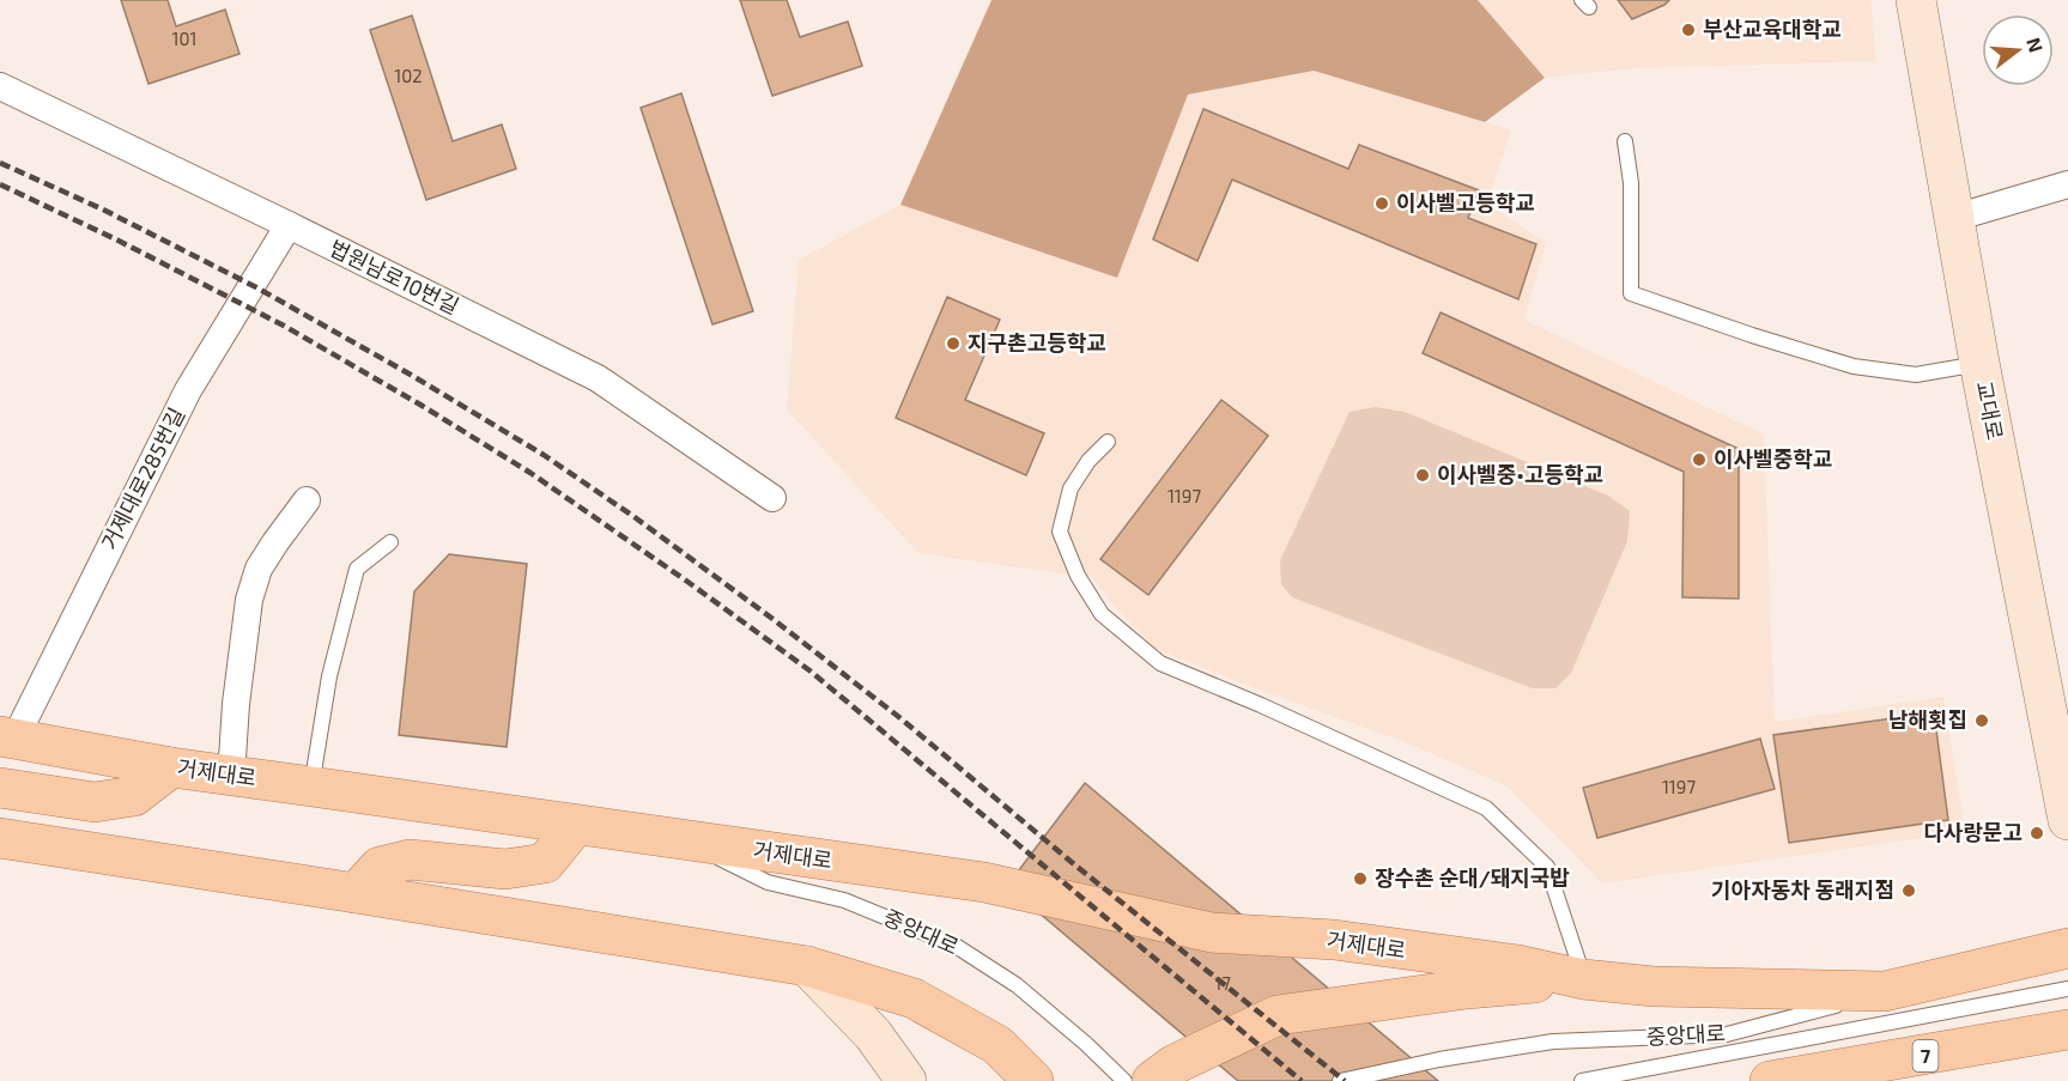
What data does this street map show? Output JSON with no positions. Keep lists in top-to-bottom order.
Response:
{
  "streets": {
    "main road": [
      "교대로",
      "거제대로",
      "중앙대로",
      "7"
    ],
    "street": ["법원남로10번길", "거제대로285번길"]
  },
  "crossings": [
    ["법원남로10번길", "거제대로285번길"],
    ["거제대로285번길", "거제대로"],
    ["거제대로", "중앙대로"]
  ],
  "places": [
    "부산교육대학교",
    "이사벨고등학교",
    "지구촌고등학교",
    "이사벨중학교",
    "이사벨중•고등학교",
    "남해횟집",
    "다사랑문고",
    "장수촌 순대/돼지국밥",
    "기아자동차 동래지점"
  ],
  "house_numbers": [
    "101",
    "102",
    "1197",
    "1197",
    "17"
  ],
  "north": "right"
}
